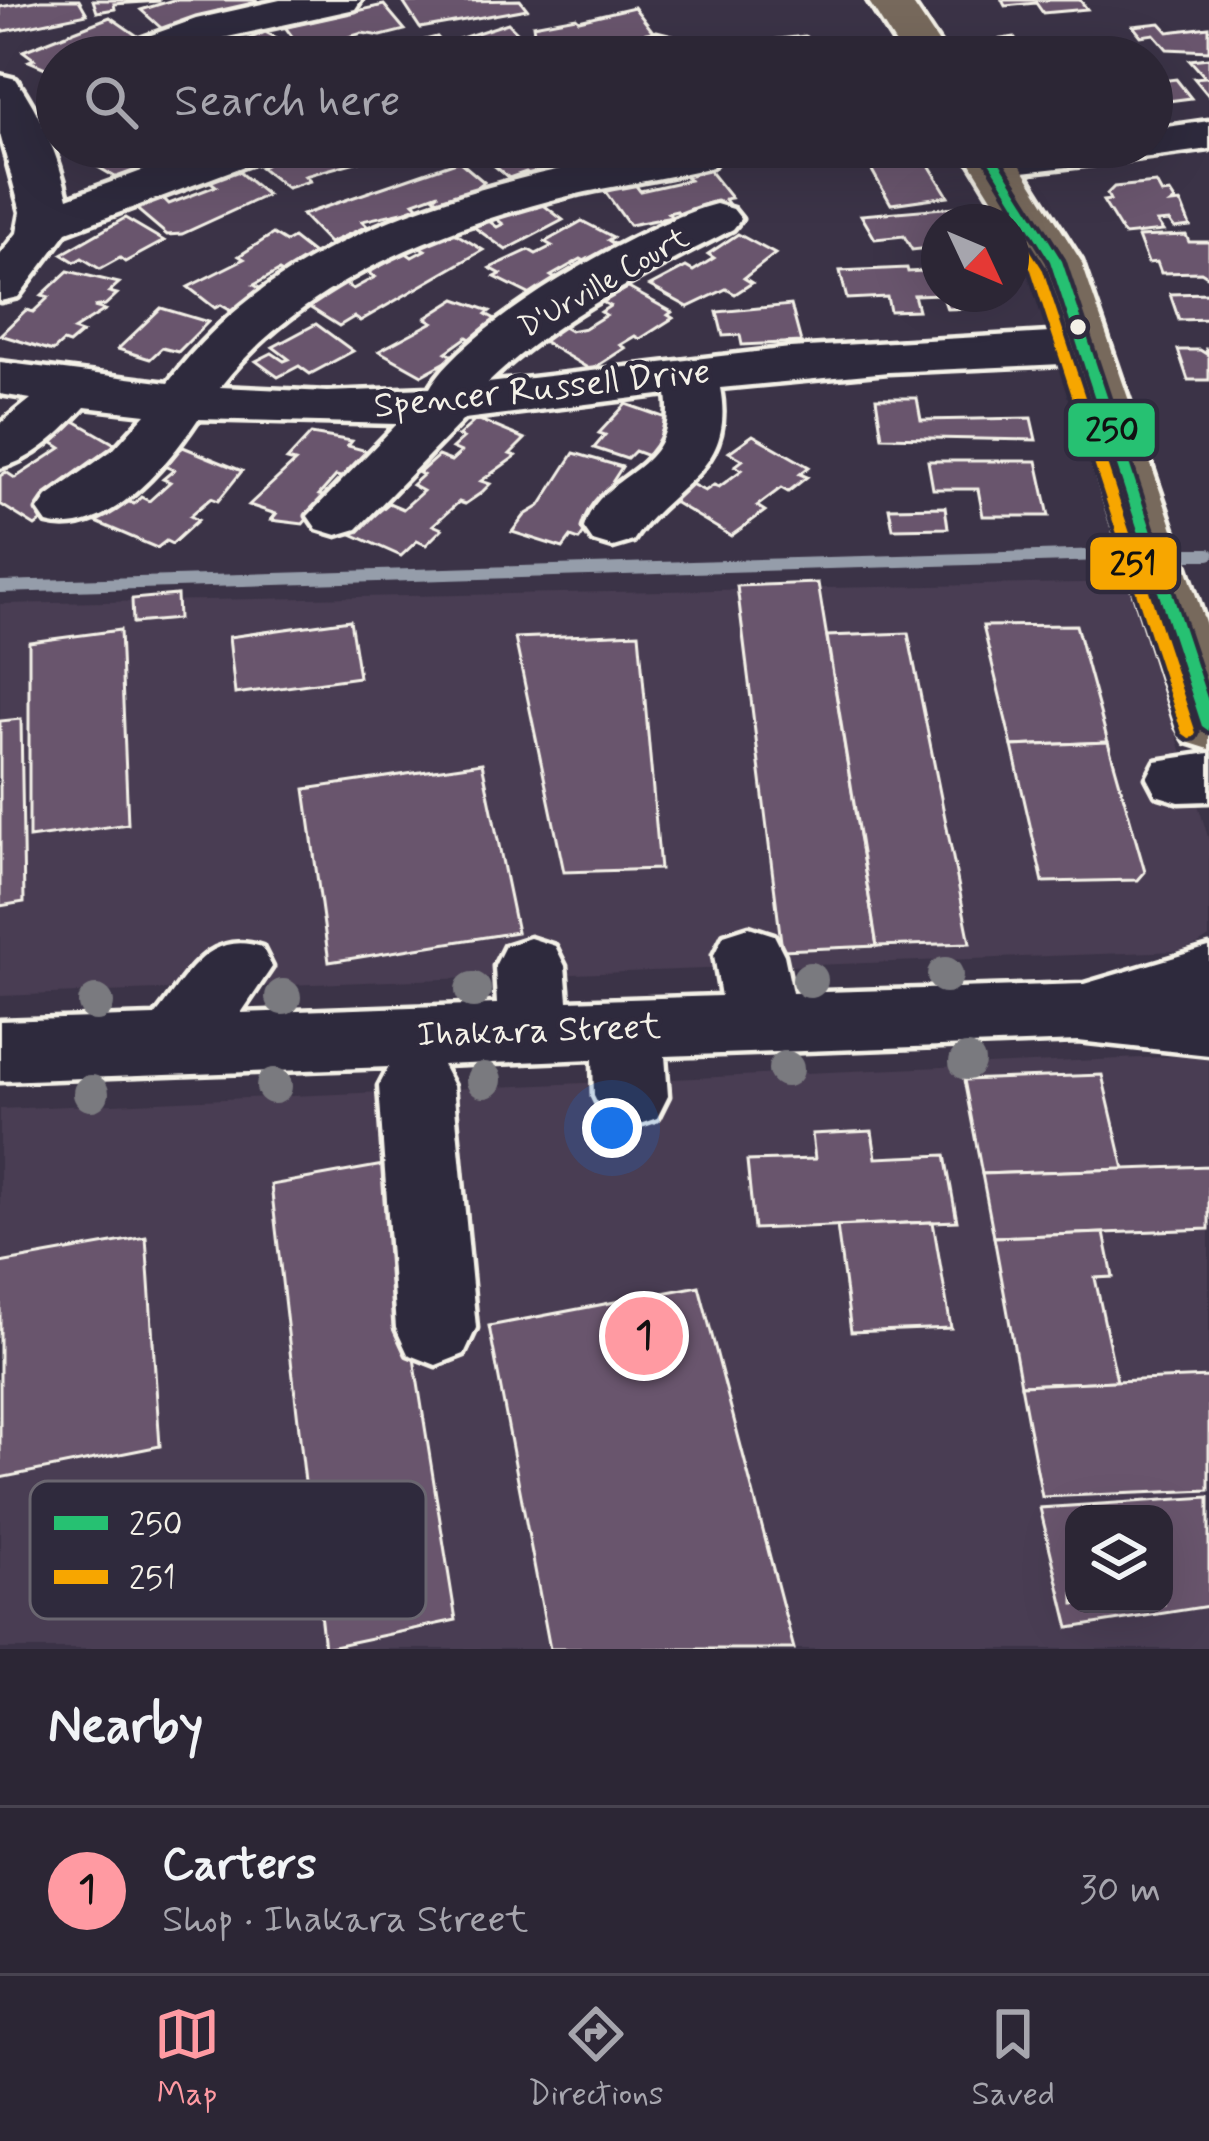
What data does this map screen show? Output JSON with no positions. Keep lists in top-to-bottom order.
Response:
{
  "streets": {
    "street": ["D'Urville Court", "Spencer Russell Drive", "Ihakara Street"]
  },
  "crossings": [
    ["D'Urville Court", "Spencer Russell Drive"]
  ],
  "lines": ["transit line 250", "transit line 251"],
  "legend": ["250", "251"],
  "north": "bottom right",
  "page": {
    "search": "Search here",
    "pins": "1",
    "heading": "Nearby",
    "list": [
      {
        "mark": "1",
        "name": "Carters",
        "note": "Shop · Ihakara Street",
        "value": "30 m"
      }
    ],
    "nav": ["Map", "Directions", "Saved"]
  }
}
